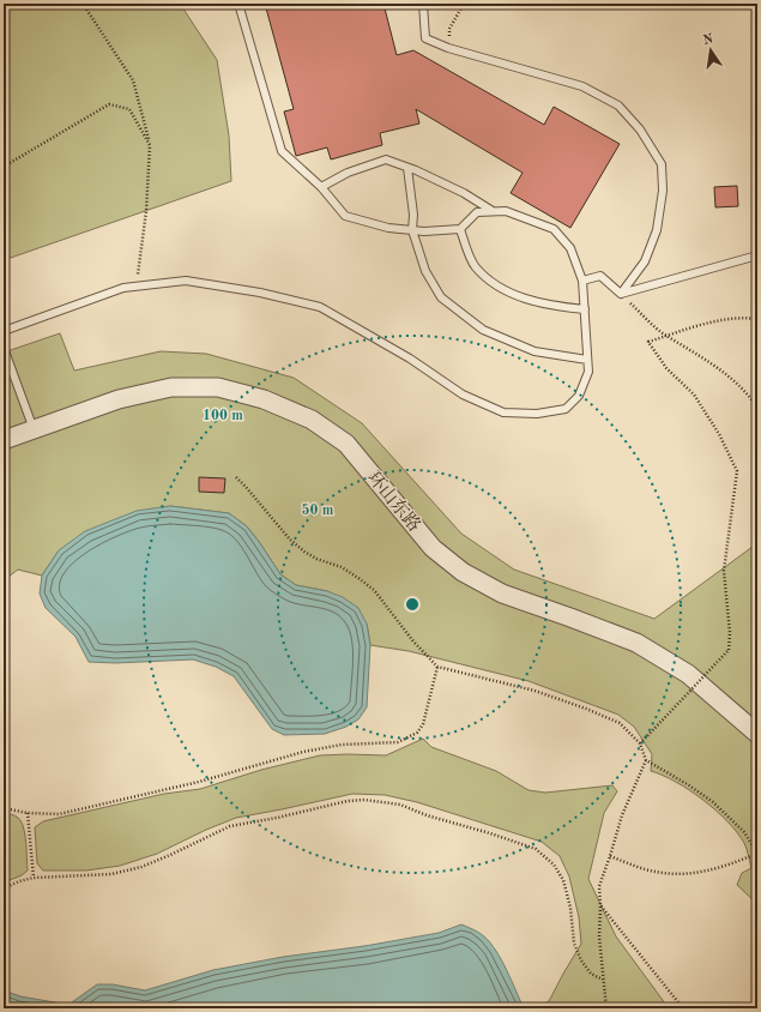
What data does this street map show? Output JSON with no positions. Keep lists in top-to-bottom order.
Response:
{
  "streets": {
    "street": ["环山东路"]
  },
  "north": "top",
  "rings": ["100 m", "50 m"]
}
